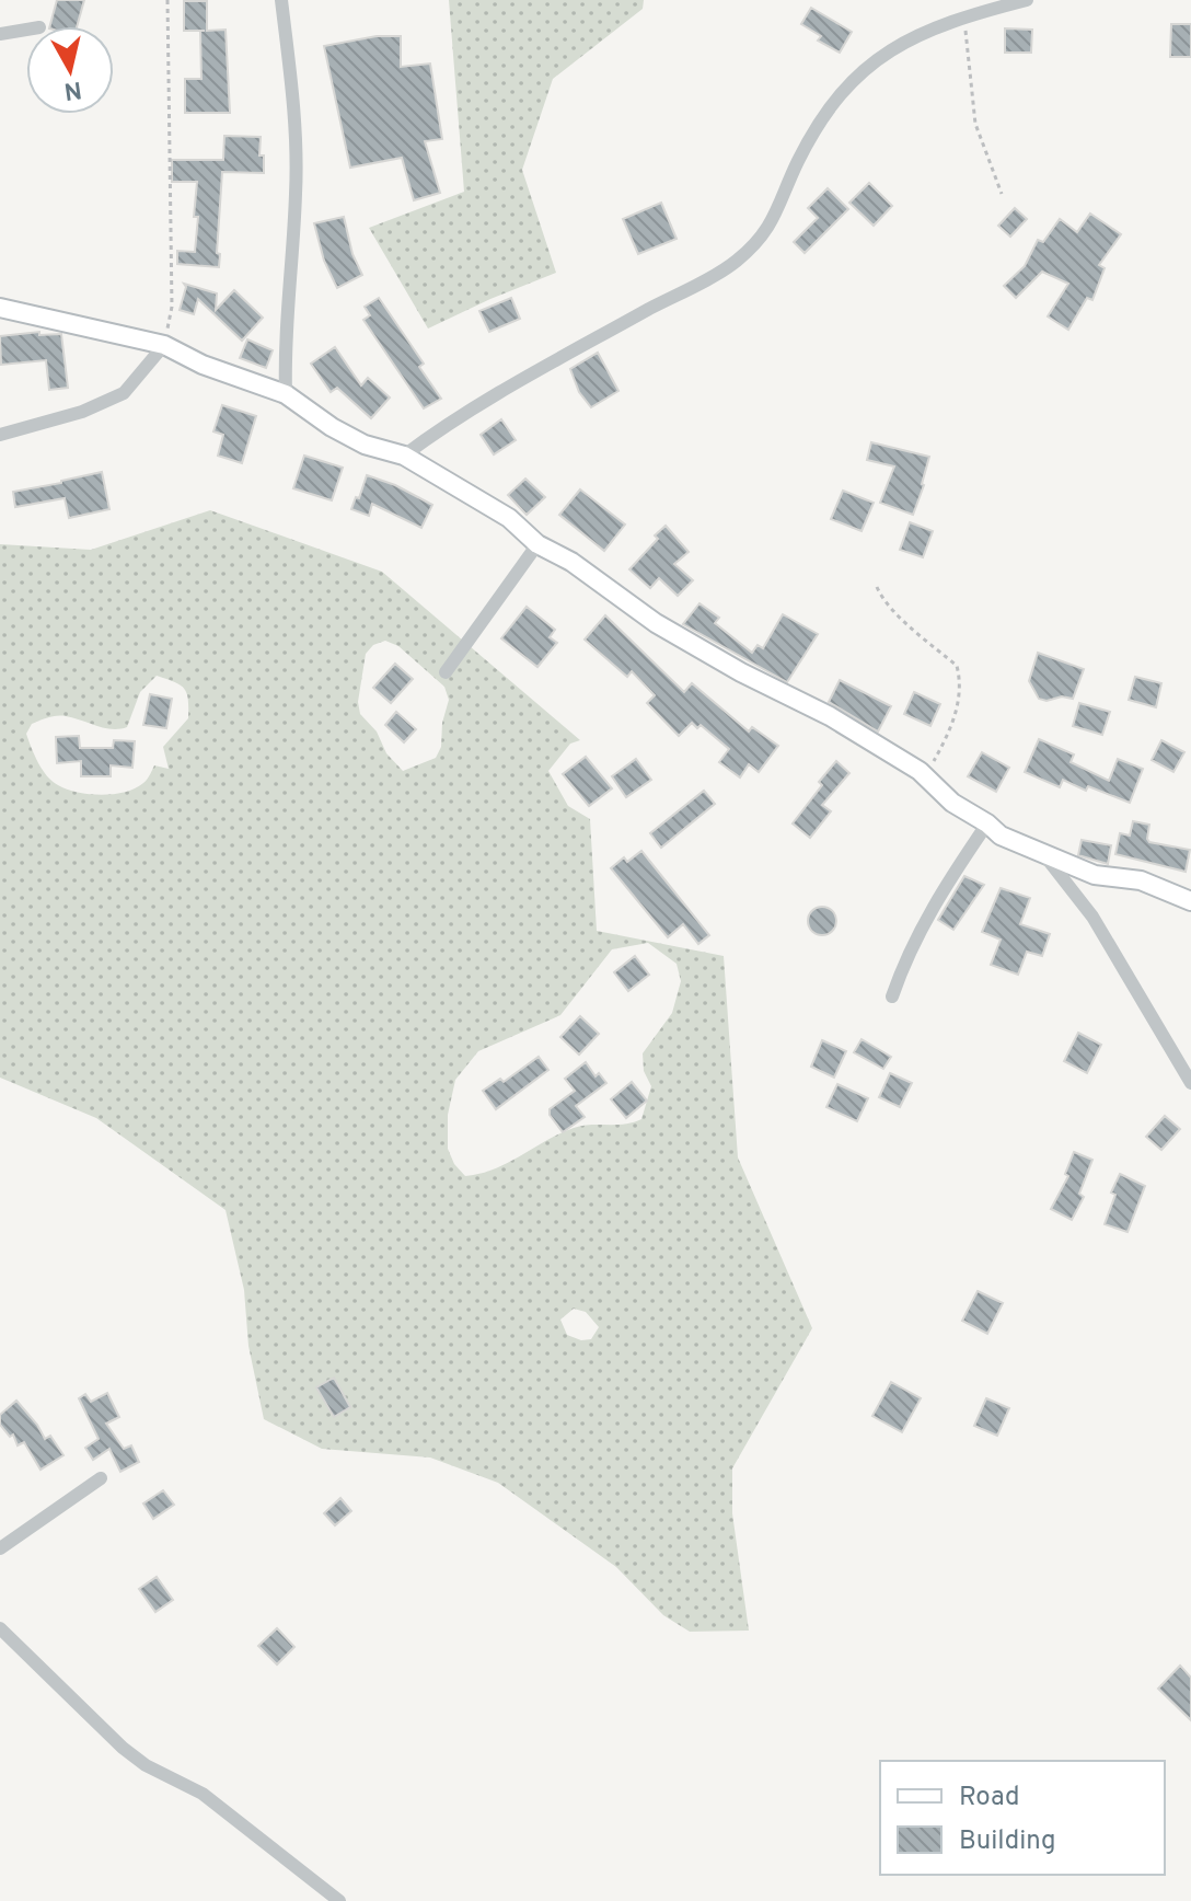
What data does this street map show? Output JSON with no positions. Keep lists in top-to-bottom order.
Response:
{
  "legend": ["Road", "Building"],
  "north": "bottom"
}
